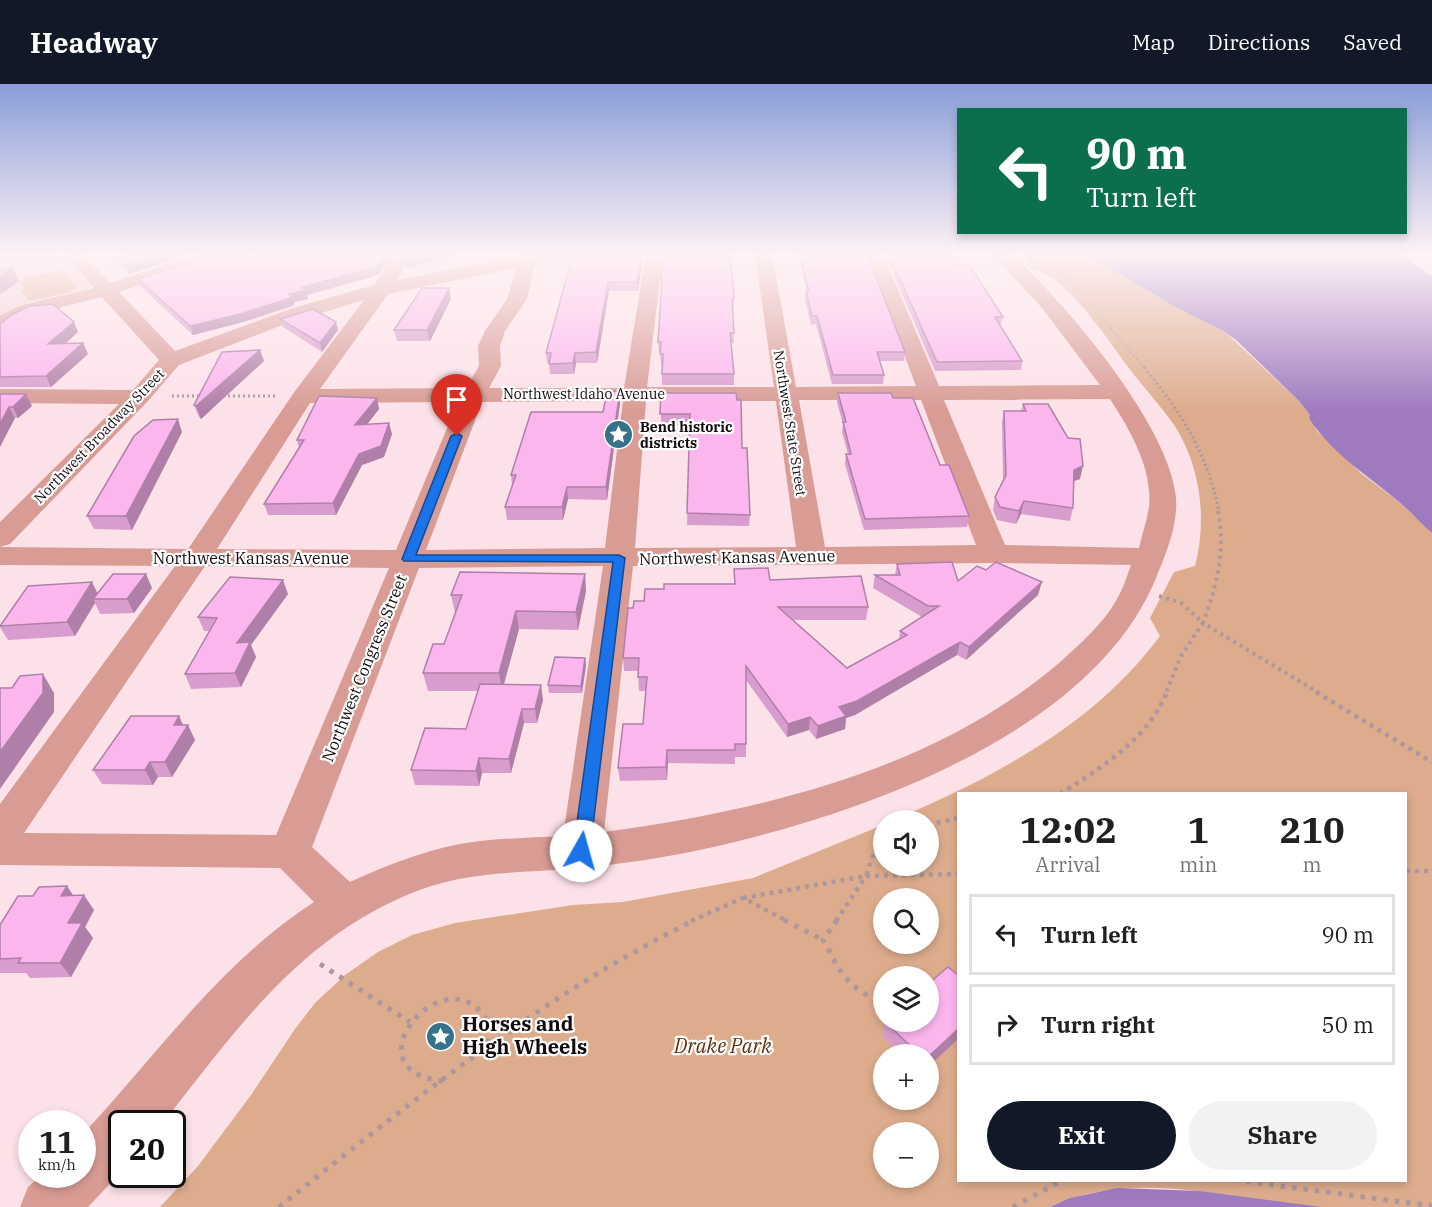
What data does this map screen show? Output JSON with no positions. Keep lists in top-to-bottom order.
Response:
{
  "streets": {
    "street": [
      "Northwest Idaho Avenue",
      "Northwest State Street",
      "Northwest Broadway Street",
      "Northwest Kansas Avenue",
      "Northwest Congress Street"
    ]
  },
  "crossings": [
    ["Northwest Idaho Avenue", "Northwest State Street"],
    ["Northwest Idaho Avenue", "Northwest Congress Street"],
    ["Northwest State Street", "Northwest Kansas Avenue"],
    ["Northwest Kansas Avenue", "Northwest Congress Street"]
  ],
  "parks": ["Drake Park"],
  "places": {
    "place": ["Bend historic districts", "Horses and High Wheels"]
  },
  "page": {
    "header": "Headway",
    "nav": ["Map", "Directions", "Saved"],
    "turn": ["90 m", "Turn left"],
    "eta": [
      "12:02",
      "Arrival",
      "1",
      "min",
      "210",
      "m"
    ],
    "map_buttons": ["+", "−"],
    "list": [
      {
        "name": "Turn left",
        "value": "90 m"
      },
      {
        "name": "Turn right",
        "value": "50 m"
      }
    ],
    "buttons": ["Exit", "Share"],
    "speed": "11 km/h",
    "limit": "20"
  }
}
